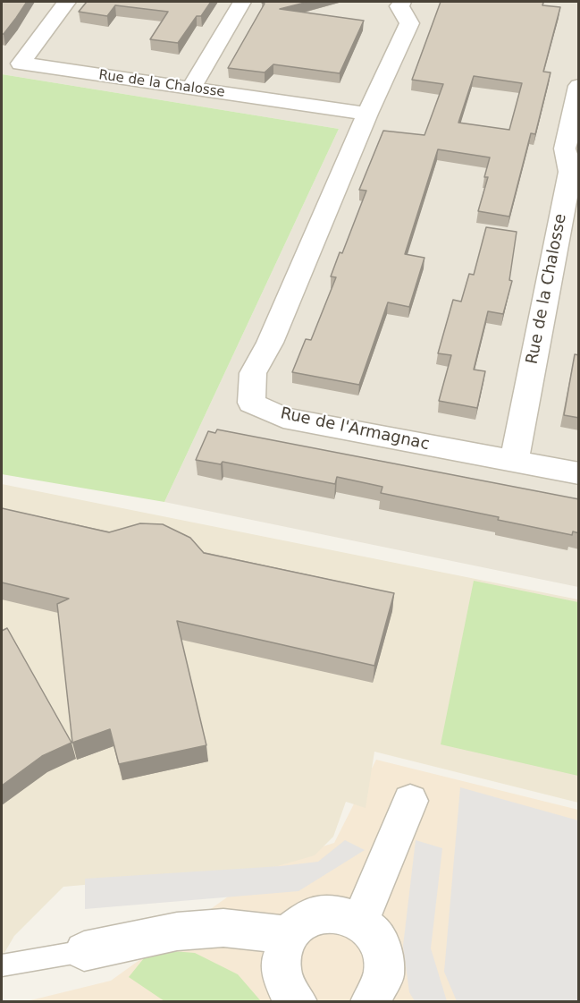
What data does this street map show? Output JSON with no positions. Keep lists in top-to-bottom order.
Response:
{
  "streets": {
    "street": ["Rue de la Chalosse", "Rue de l'Armagnac"]
  },
  "crossings": [
    ["Rue de la Chalosse", "Rue de l'Armagnac"]
  ]
}
